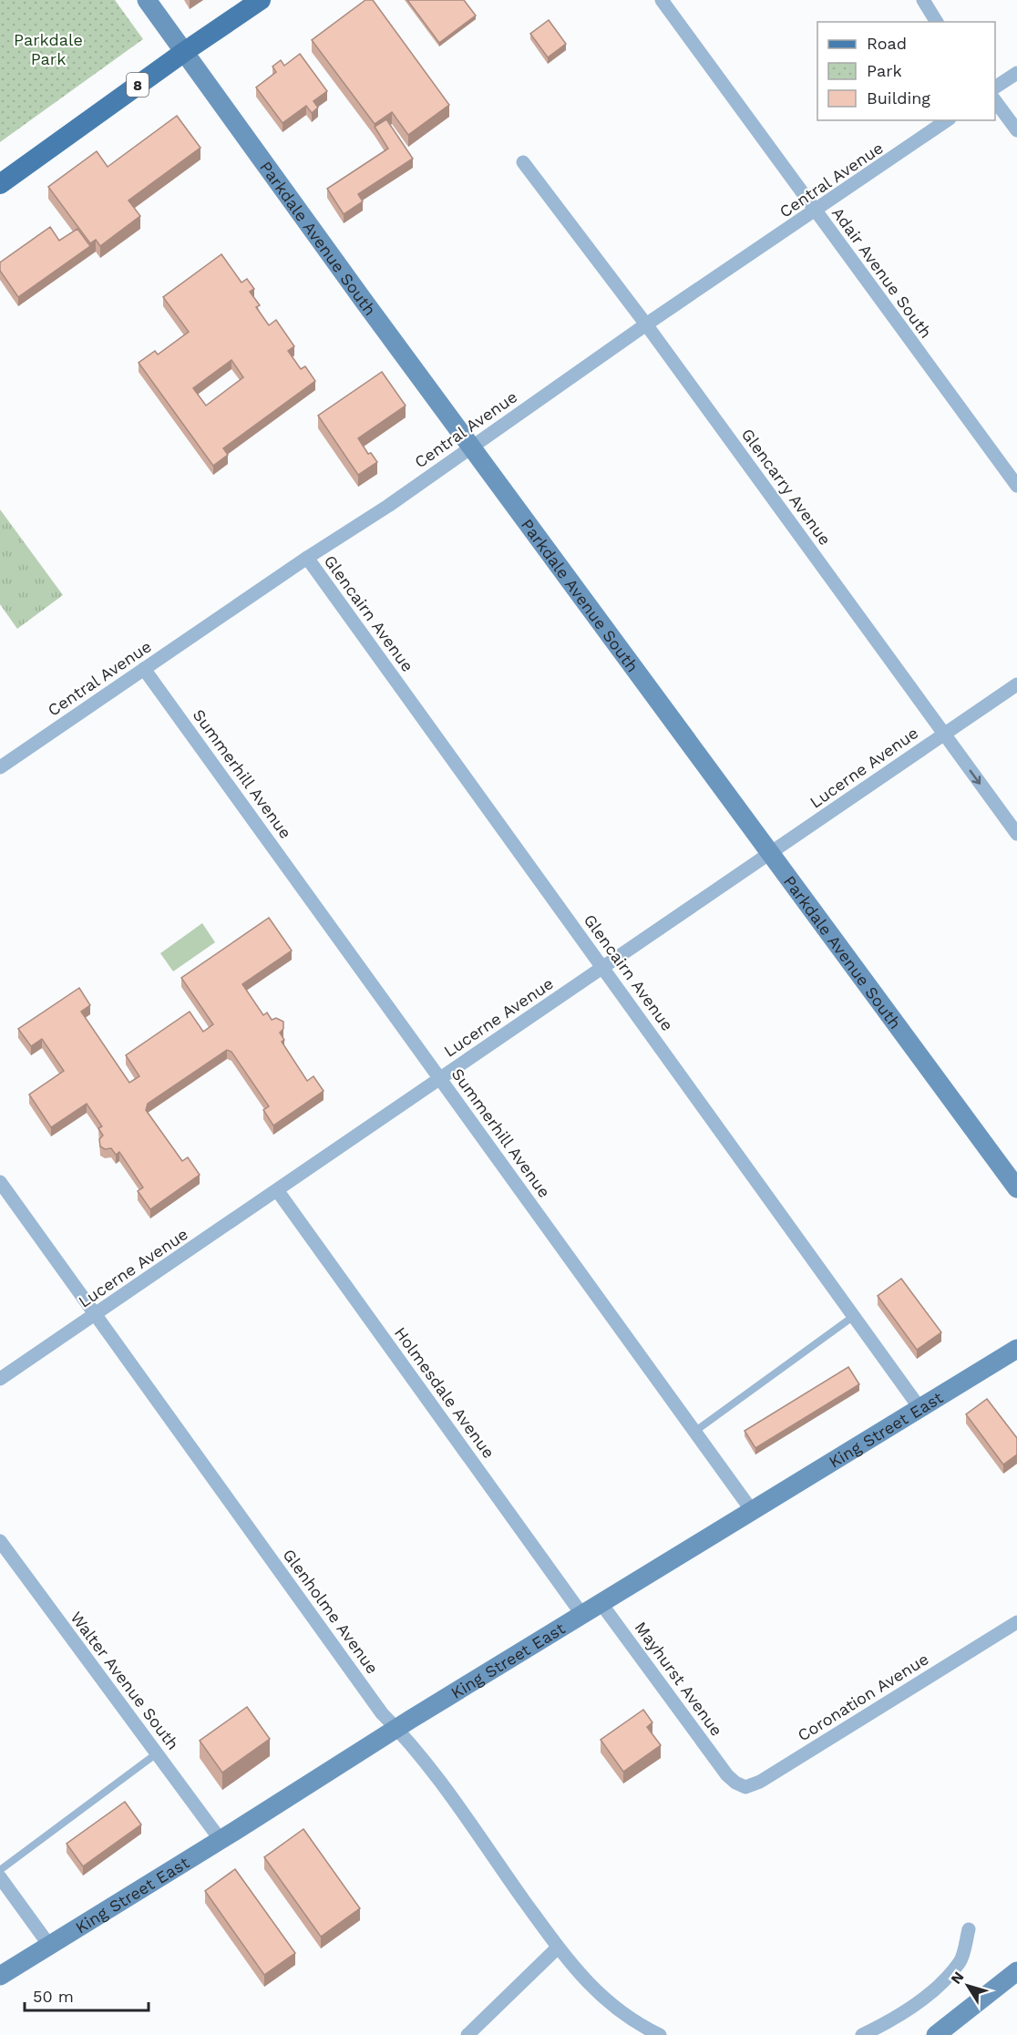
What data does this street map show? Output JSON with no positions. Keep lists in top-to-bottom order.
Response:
{
  "streets": {
    "main road": ["8", "Parkdale Avenue South", "King Street East"],
    "street": [
      "Central Avenue",
      "Adair Avenue South",
      "Glencarry Avenue",
      "Glencairn Avenue",
      "Lucerne Avenue",
      "Summerhill Avenue",
      "Holmesdale Avenue",
      "Glenholme Avenue",
      "Mayhurst Avenue",
      "Walter Avenue South",
      "Coronation Avenue"
    ]
  },
  "crossings": [
    ["8", "Parkdale Avenue South"],
    ["Central Avenue", "Parkdale Avenue South"],
    ["Central Avenue", "Adair Avenue South"],
    ["Central Avenue", "Glencarry Avenue"],
    ["Central Avenue", "Glencairn Avenue"],
    ["Central Avenue", "Summerhill Avenue"],
    ["Parkdale Avenue South", "Lucerne Avenue"],
    ["Glencarry Avenue", "Lucerne Avenue"],
    ["Glencairn Avenue", "Lucerne Avenue"],
    ["Glencairn Avenue", "King Street East"],
    ["Lucerne Avenue", "Summerhill Avenue"],
    ["Lucerne Avenue", "Holmesdale Avenue"],
    ["Lucerne Avenue", "Glenholme Avenue"],
    ["Summerhill Avenue", "King Street East"],
    ["Holmesdale Avenue", "King Street East"],
    ["King Street East", "Glenholme Avenue"],
    ["King Street East", "Mayhurst Avenue"],
    ["King Street East", "Walter Avenue South"],
    ["Mayhurst Avenue", "Coronation Avenue"]
  ],
  "parks": ["Parkdale Park"],
  "legend": ["Road", "Park", "Building"],
  "scale_bar": "50 m",
  "north": "top left"
}
